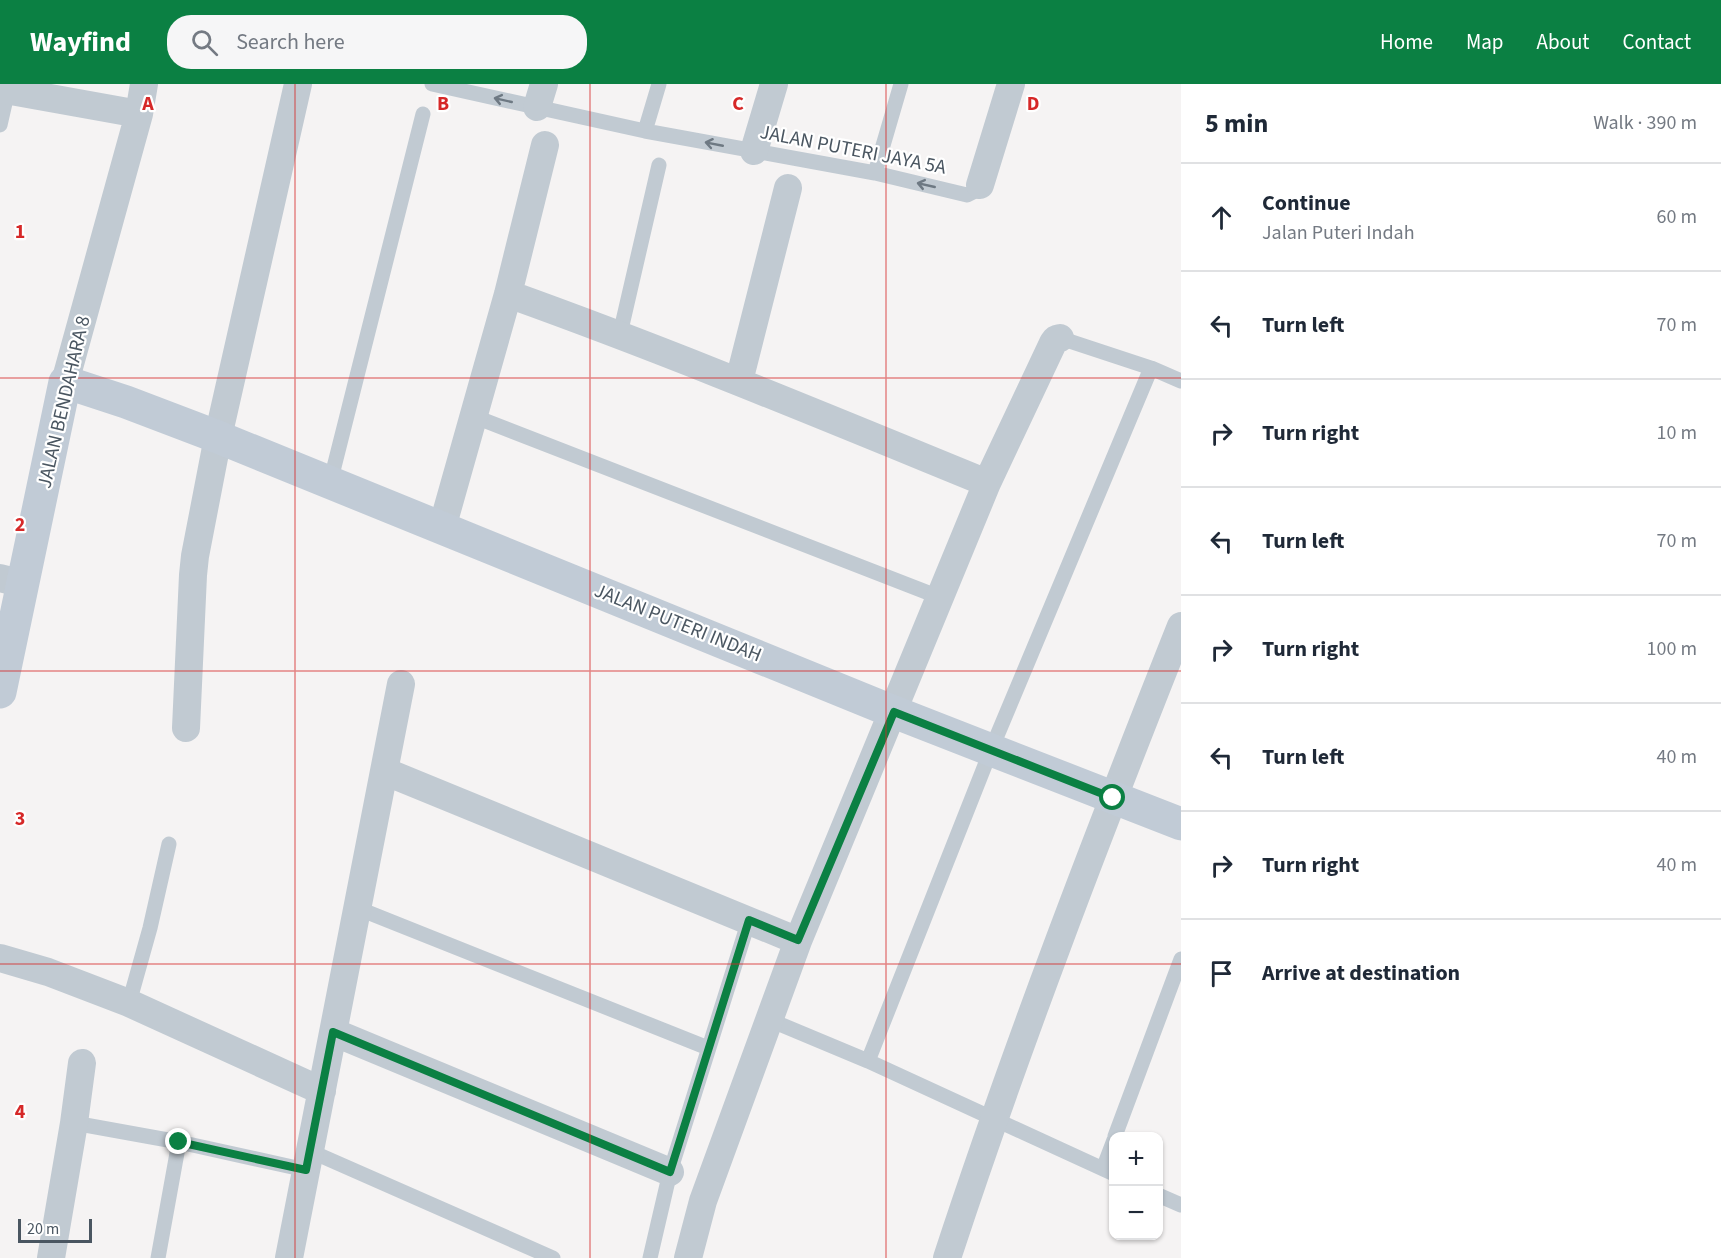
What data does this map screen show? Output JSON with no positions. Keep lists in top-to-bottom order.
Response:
{
  "streets": {
    "street": ["JALAN BENDAHARA 8", "JALAN PUTERI INDAH"],
    "lane": ["JALAN PUTERI JAYA 5A"]
  },
  "crossings": [
    ["JALAN BENDAHARA 8", "JALAN PUTERI INDAH"]
  ],
  "one_way": ["JALAN PUTERI JAYA 5A"],
  "scale_bar": "20 m",
  "page": {
    "header": "Wayfind",
    "search": "Search here",
    "nav": [
      "Home",
      "Map",
      "About",
      "Contact"
    ],
    "heading": ["5 min", "Walk · 390 m"],
    "list": [
      ["Continue", "Jalan Puteri Indah", "60 m"],
      ["Turn left", "70 m"],
      ["Turn right", "10 m"],
      ["Turn left", "70 m"],
      ["Turn right", "100 m"],
      ["Turn left", "40 m"],
      ["Turn right", "40 m"],
      "Arrive at destination"
    ],
    "map_buttons": ["+", "−"],
    "scale": "20 m"
  },
  "grid": {
    "columns": [
      "A",
      "B",
      "C",
      "D"
    ],
    "rows": [
      "1",
      "2",
      "3",
      "4"
    ]
  }
}
